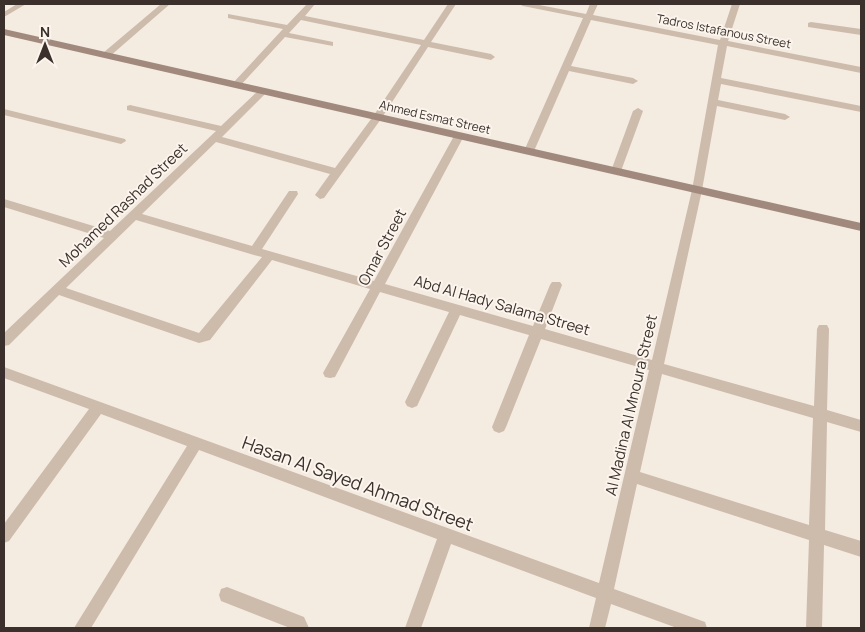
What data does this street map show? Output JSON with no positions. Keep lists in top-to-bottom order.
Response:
{
  "streets": {
    "main road": ["Ahmed Esmat Street"],
    "street": [
      "Tadros Istafanous Street",
      "Mohamed Rashad Street",
      "Omar Street",
      "Abd Al Hady Salama Street",
      "Al Madina Al Mnoura Street",
      "Hasan Al Sayed Ahmad Street"
    ]
  },
  "crossings": [
    ["Tadros Istafanous Street", "Al Madina Al Mnoura Street"],
    ["Ahmed Esmat Street", "Mohamed Rashad Street"],
    ["Ahmed Esmat Street", "Omar Street"],
    ["Ahmed Esmat Street", "Al Madina Al Mnoura Street"],
    ["Mohamed Rashad Street", "Abd Al Hady Salama Street"],
    ["Omar Street", "Abd Al Hady Salama Street"],
    ["Abd Al Hady Salama Street", "Al Madina Al Mnoura Street"],
    ["Al Madina Al Mnoura Street", "Hasan Al Sayed Ahmad Street"]
  ],
  "north": "top"
}
